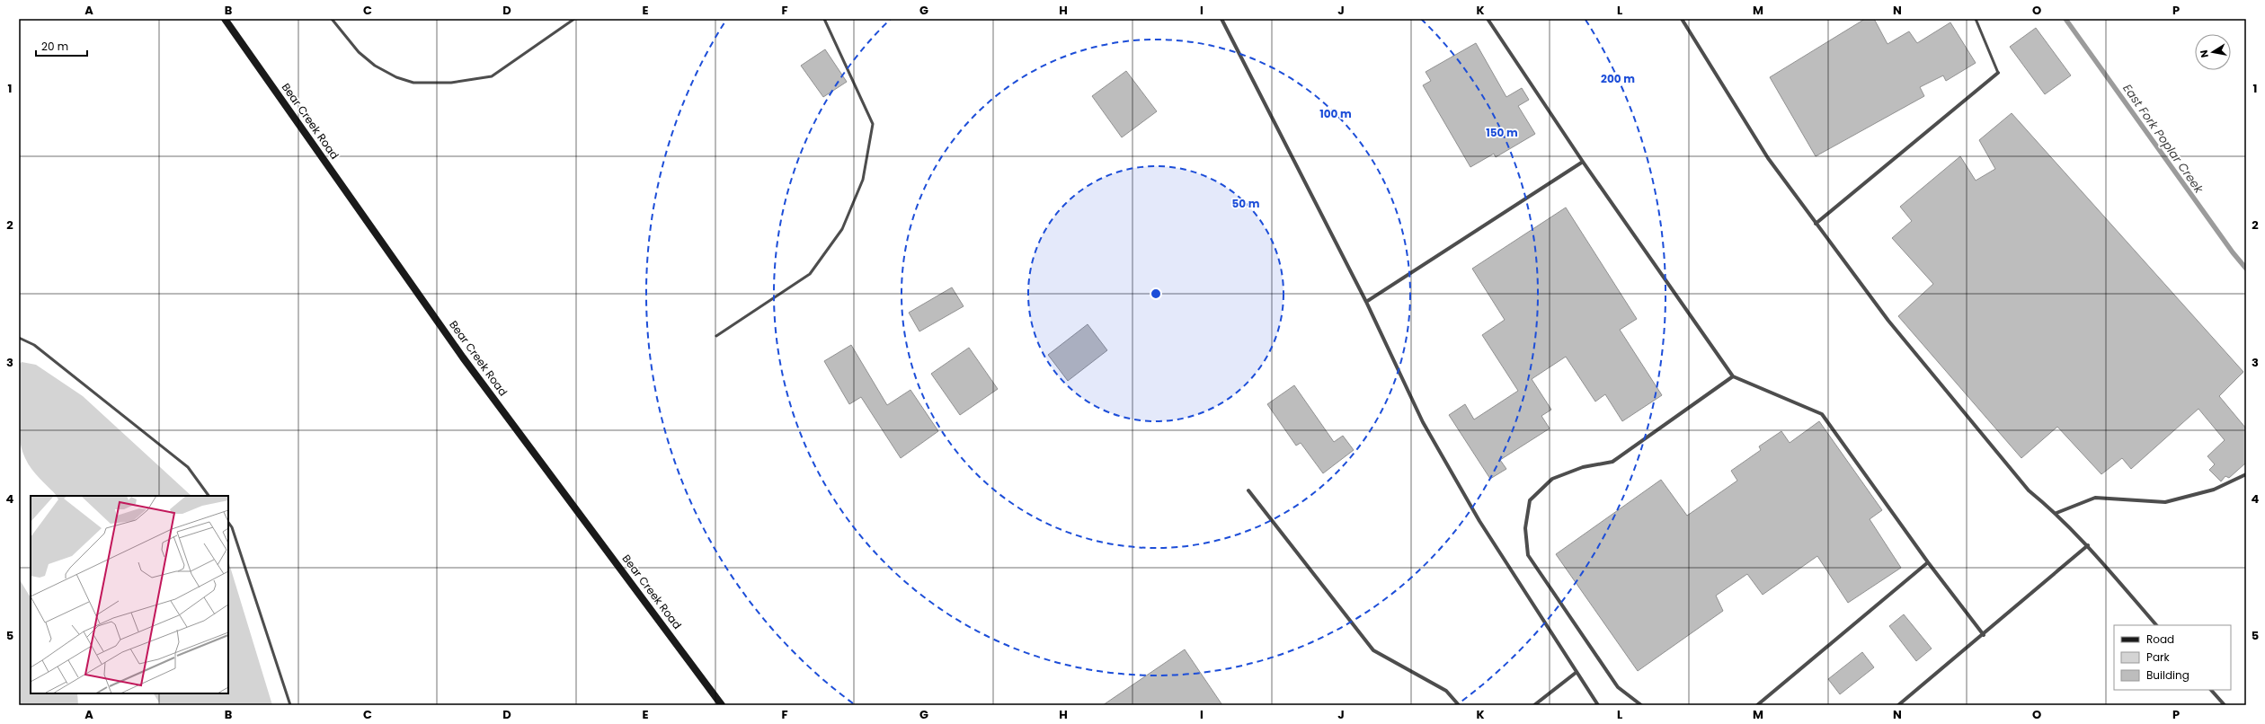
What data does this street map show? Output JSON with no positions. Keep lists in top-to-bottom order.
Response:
{
  "streets": {
    "street": ["Bear Creek Road"]
  },
  "water": ["East Fork Poplar Creek"],
  "legend": ["Road", "Park", "Building"],
  "scale_bar": "20 m",
  "north": "left",
  "grid": {
    "columns": [
      "A",
      "B",
      "C",
      "D",
      "E",
      "F",
      "G",
      "H",
      "I",
      "J",
      "K",
      "L",
      "M",
      "N",
      "O",
      "P"
    ],
    "rows": [
      "1",
      "2",
      "3",
      "4",
      "5"
    ]
  },
  "rings": [
    "200 m",
    "100 m",
    "150 m",
    "50 m"
  ]
}
